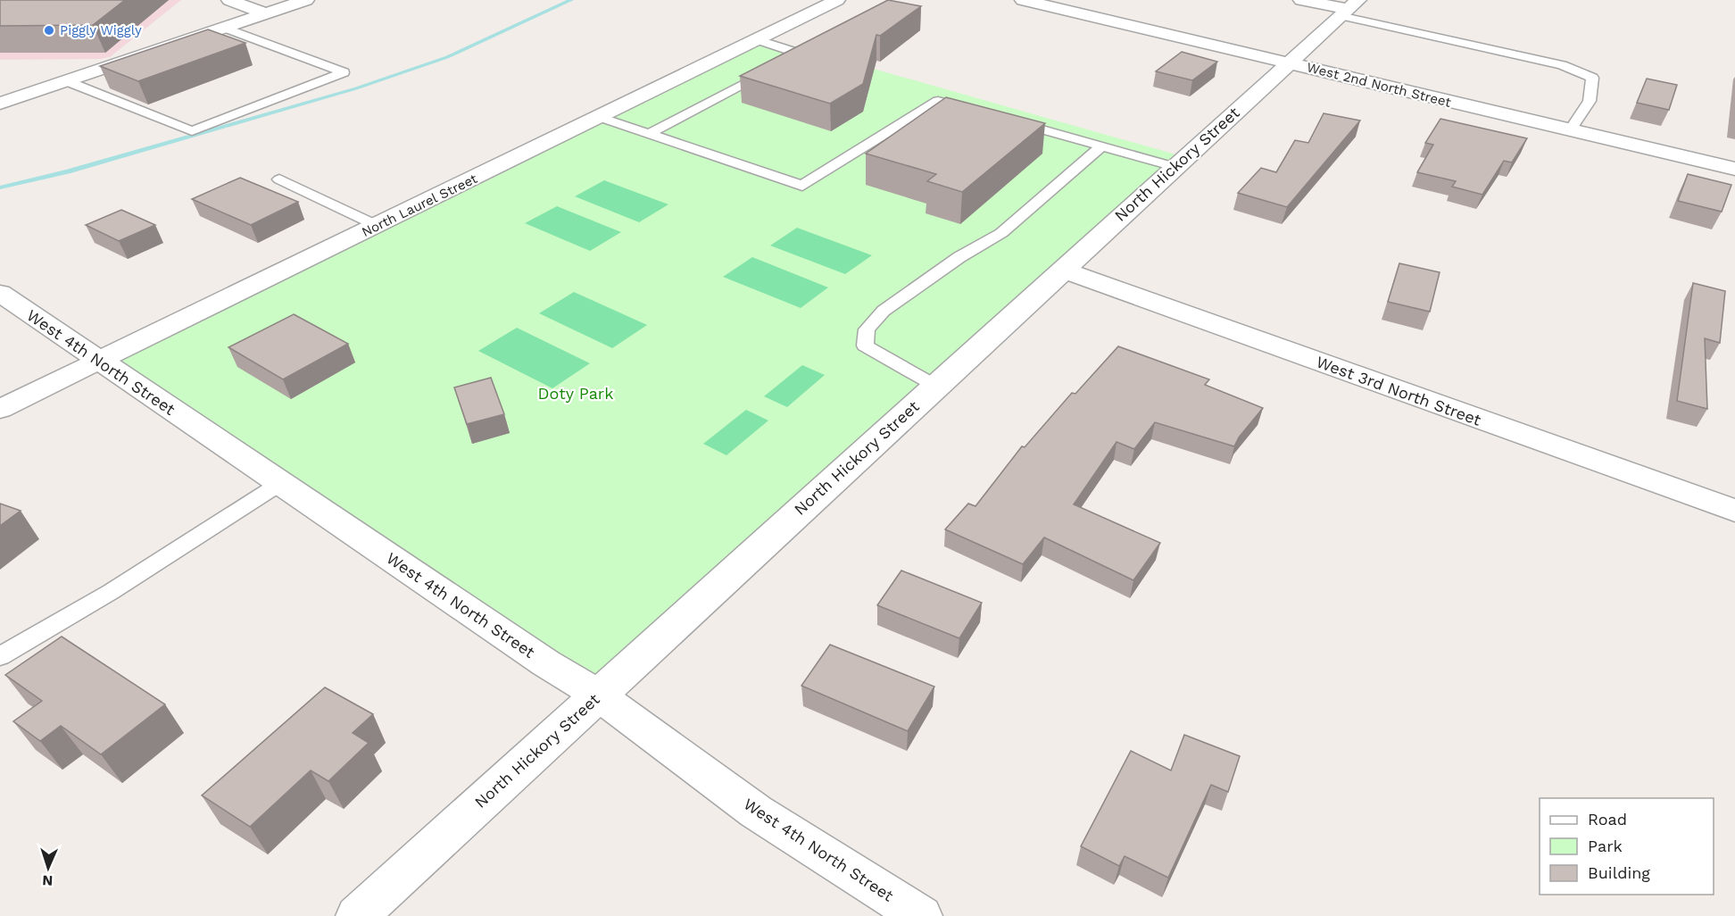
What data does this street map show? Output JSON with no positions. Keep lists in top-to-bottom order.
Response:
{
  "streets": {
    "street": [
      "West 2nd North Street",
      "North Hickory Street",
      "North Laurel Street",
      "West 4th North Street",
      "West 3rd North Street"
    ]
  },
  "crossings": [
    ["West 2nd North Street", "North Hickory Street"],
    ["North Hickory Street", "West 4th North Street"],
    ["North Hickory Street", "West 3rd North Street"],
    ["North Laurel Street", "West 4th North Street"]
  ],
  "parks": ["Doty Park"],
  "places": ["Piggly Wiggly"],
  "legend": ["Road", "Park", "Building"],
  "north": "bottom"
}
